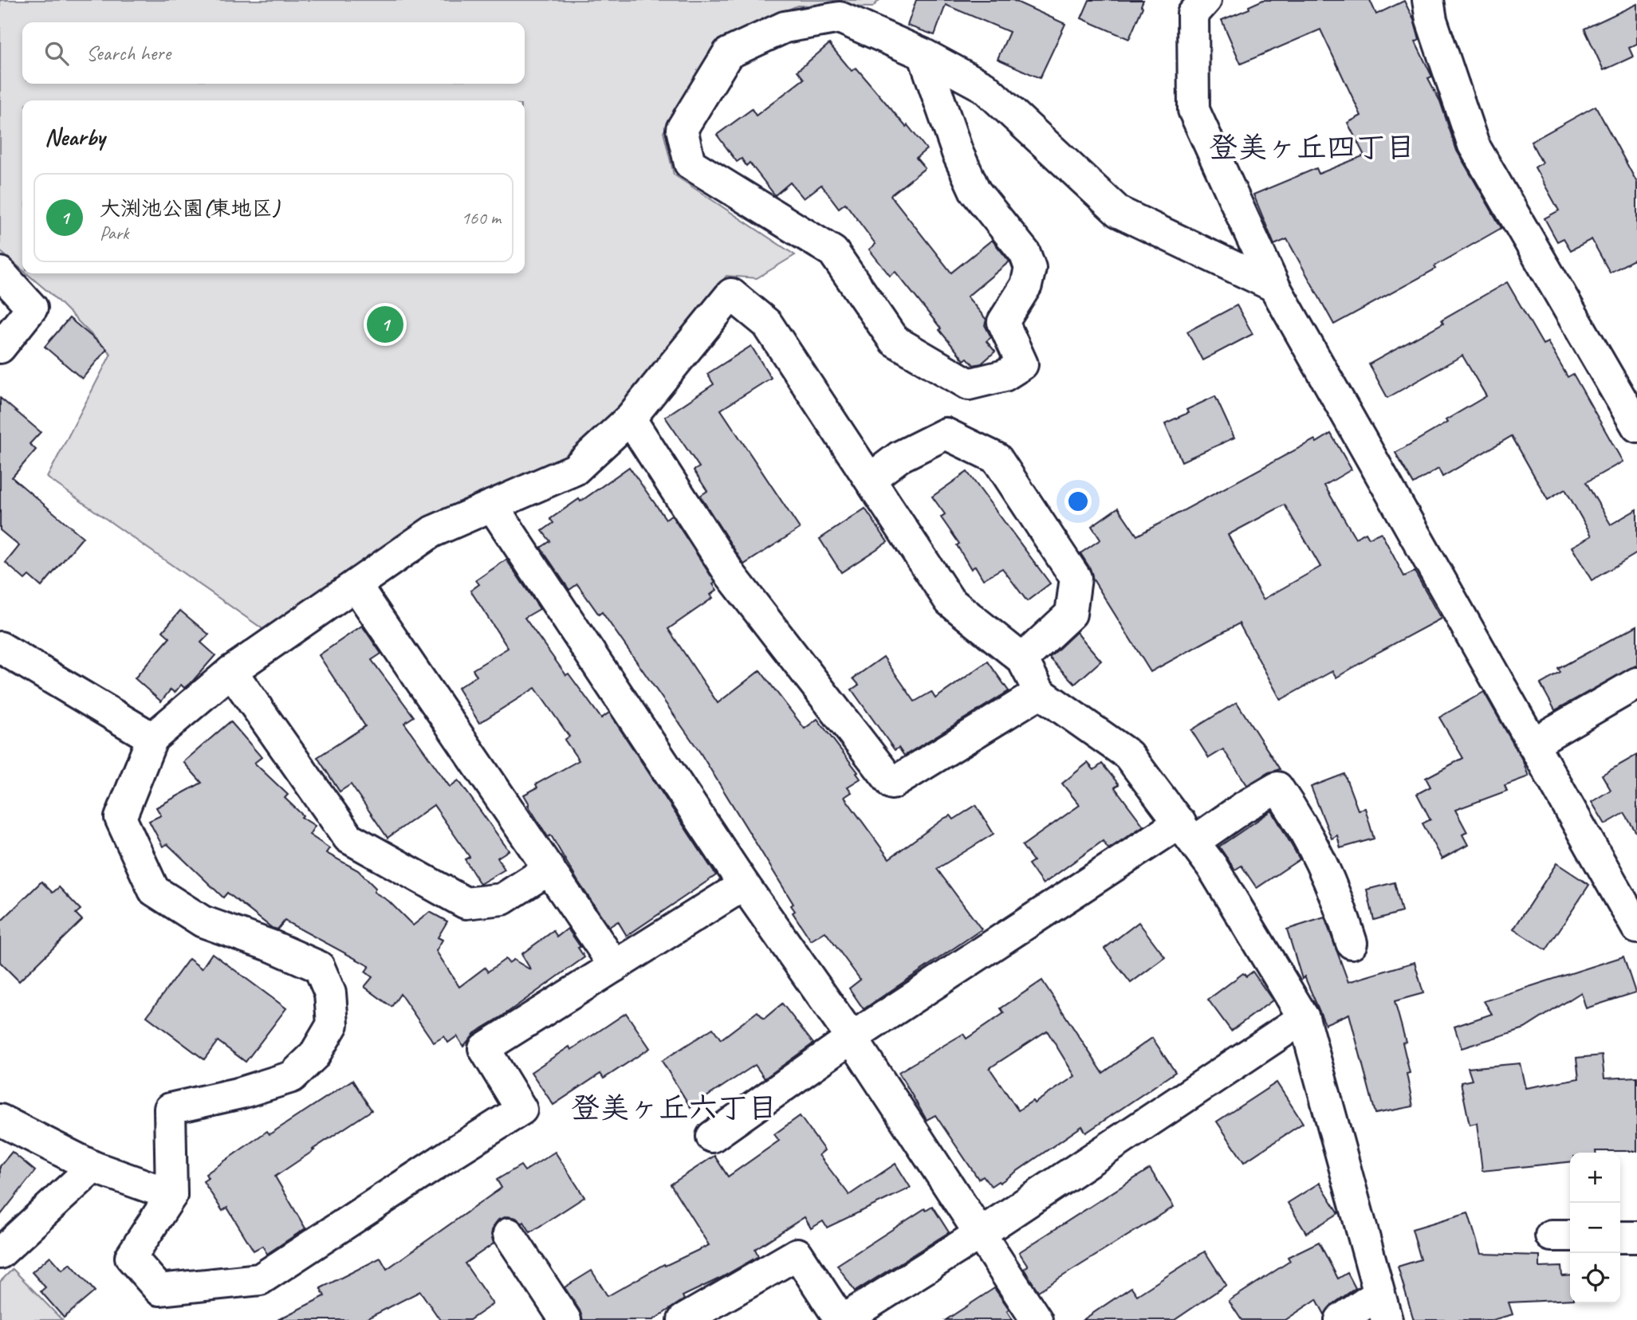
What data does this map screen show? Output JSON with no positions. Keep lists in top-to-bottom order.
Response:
{
  "districts": ["登美ヶ丘四丁目", "登美ヶ丘六丁目"],
  "page": {
    "search": "Search here",
    "heading": "Nearby",
    "list": [
      {
        "mark": "1",
        "name": "大渕池公園(東地区)",
        "note": "Park",
        "value": "160 m"
      }
    ],
    "pins": "1",
    "map_buttons": ["+", "−"]
  }
}
